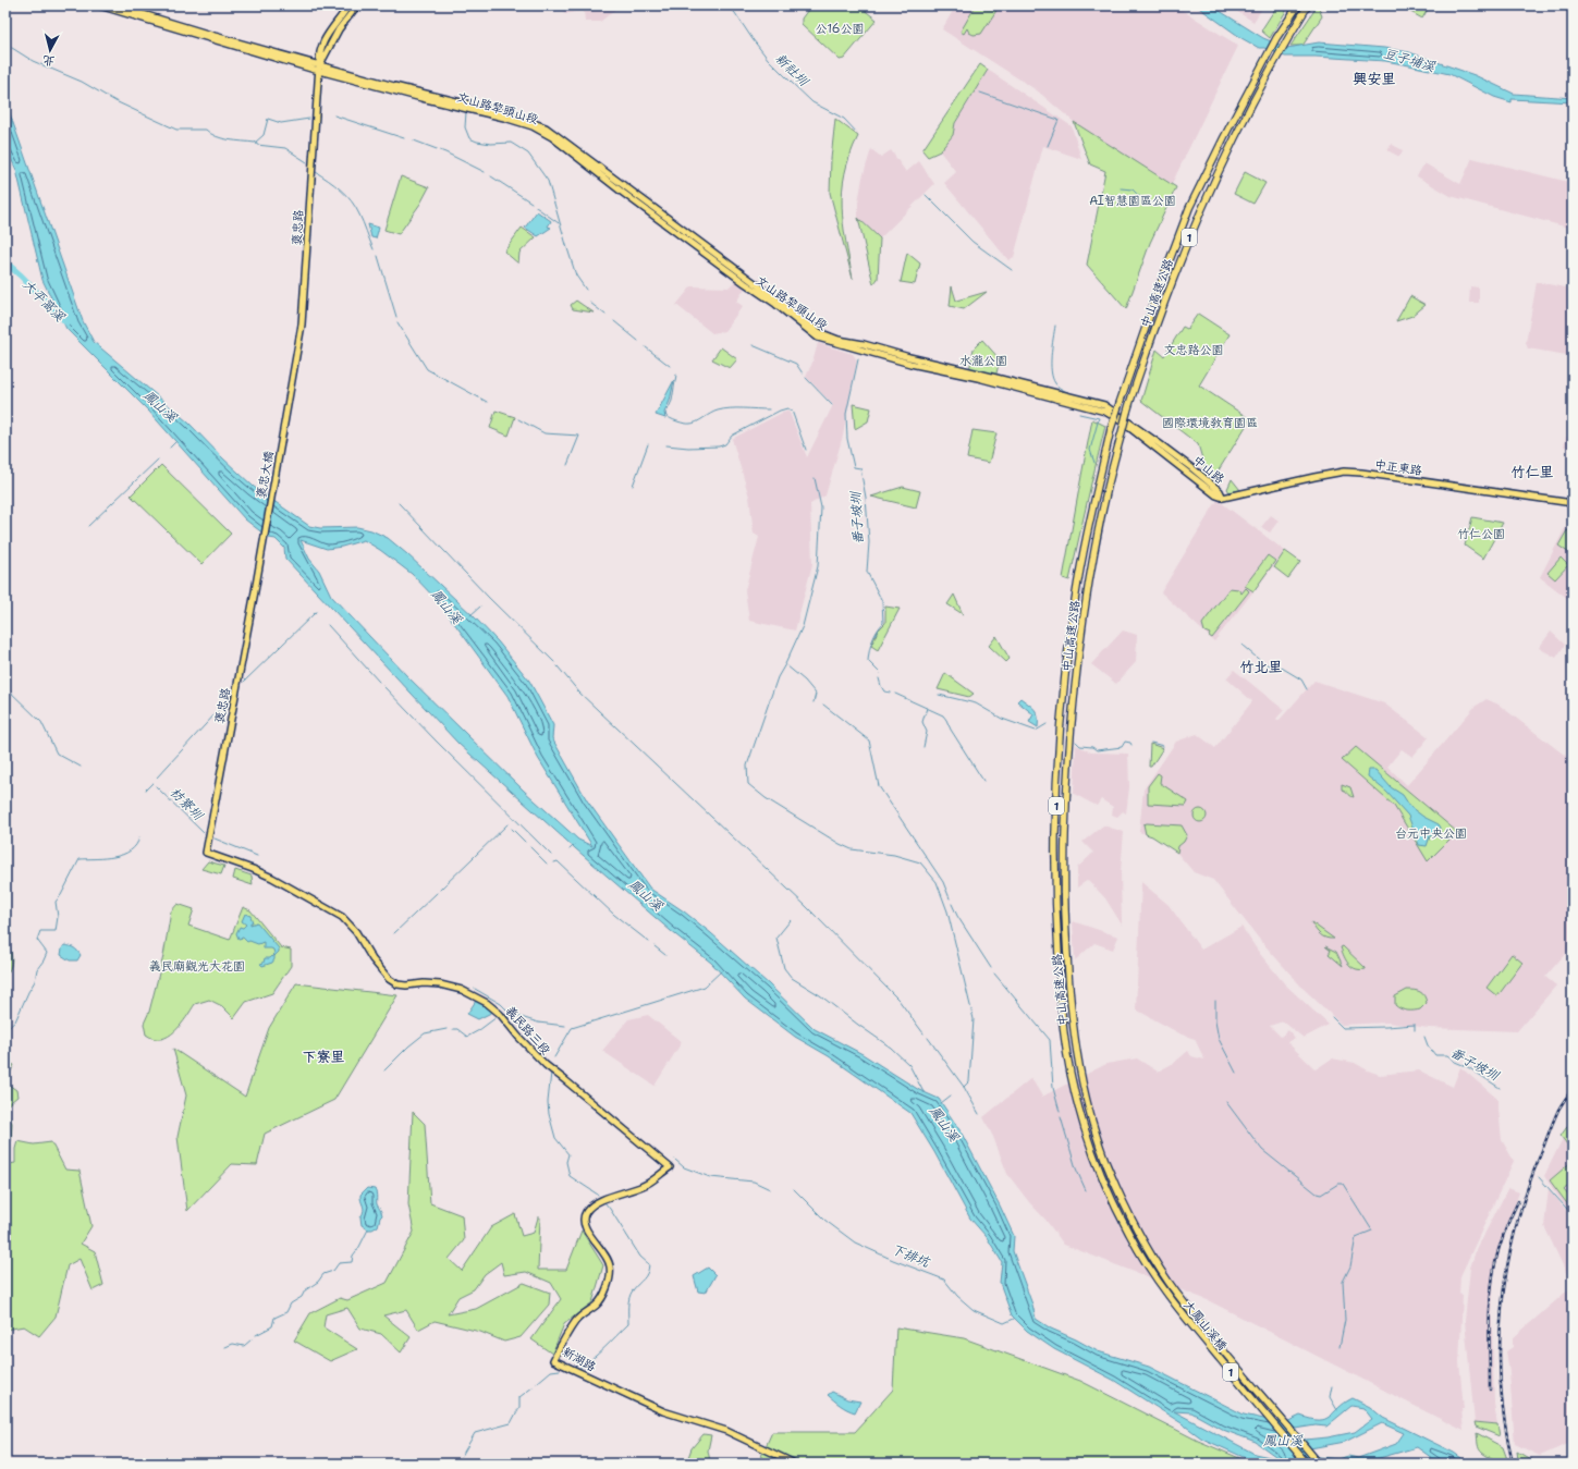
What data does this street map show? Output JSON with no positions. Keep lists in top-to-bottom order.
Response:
{
  "streets": {
    "highway": ["1", "中山高速公路", "大鳳山溪橋"],
    "main road": [
      "文山路犂頭山段",
      "褒忠路",
      "中正東路",
      "中山路",
      "褒忠大橋",
      "義民路三段",
      "新湖路"
    ]
  },
  "crossings": [
    ["文山路犂頭山段", "褒忠路"],
    ["文山路犂頭山段", "中山路"],
    ["褒忠路", "褒忠大橋"],
    ["褒忠路", "義民路三段"],
    ["中山高速公路", "大鳳山溪橋"],
    ["中正東路", "中山路"],
    ["義民路三段", "新湖路"]
  ],
  "districts": [
    "興安里",
    "竹仁里",
    "竹北里",
    "下寮里"
  ],
  "water": [
    "豆子埔溪",
    "新社圳",
    "大平窩溪",
    "鳳山溪",
    "番子坡圳",
    "枋寮圳",
    "下排坑"
  ],
  "parks": [
    "公16公園",
    "AI智慧園區公園",
    "文忠路公園",
    "水瀧公園",
    "國際環境教育園區",
    "竹仁公園",
    "台元中央公園",
    "義民廟觀光大花園"
  ],
  "north": "bottom"
}
